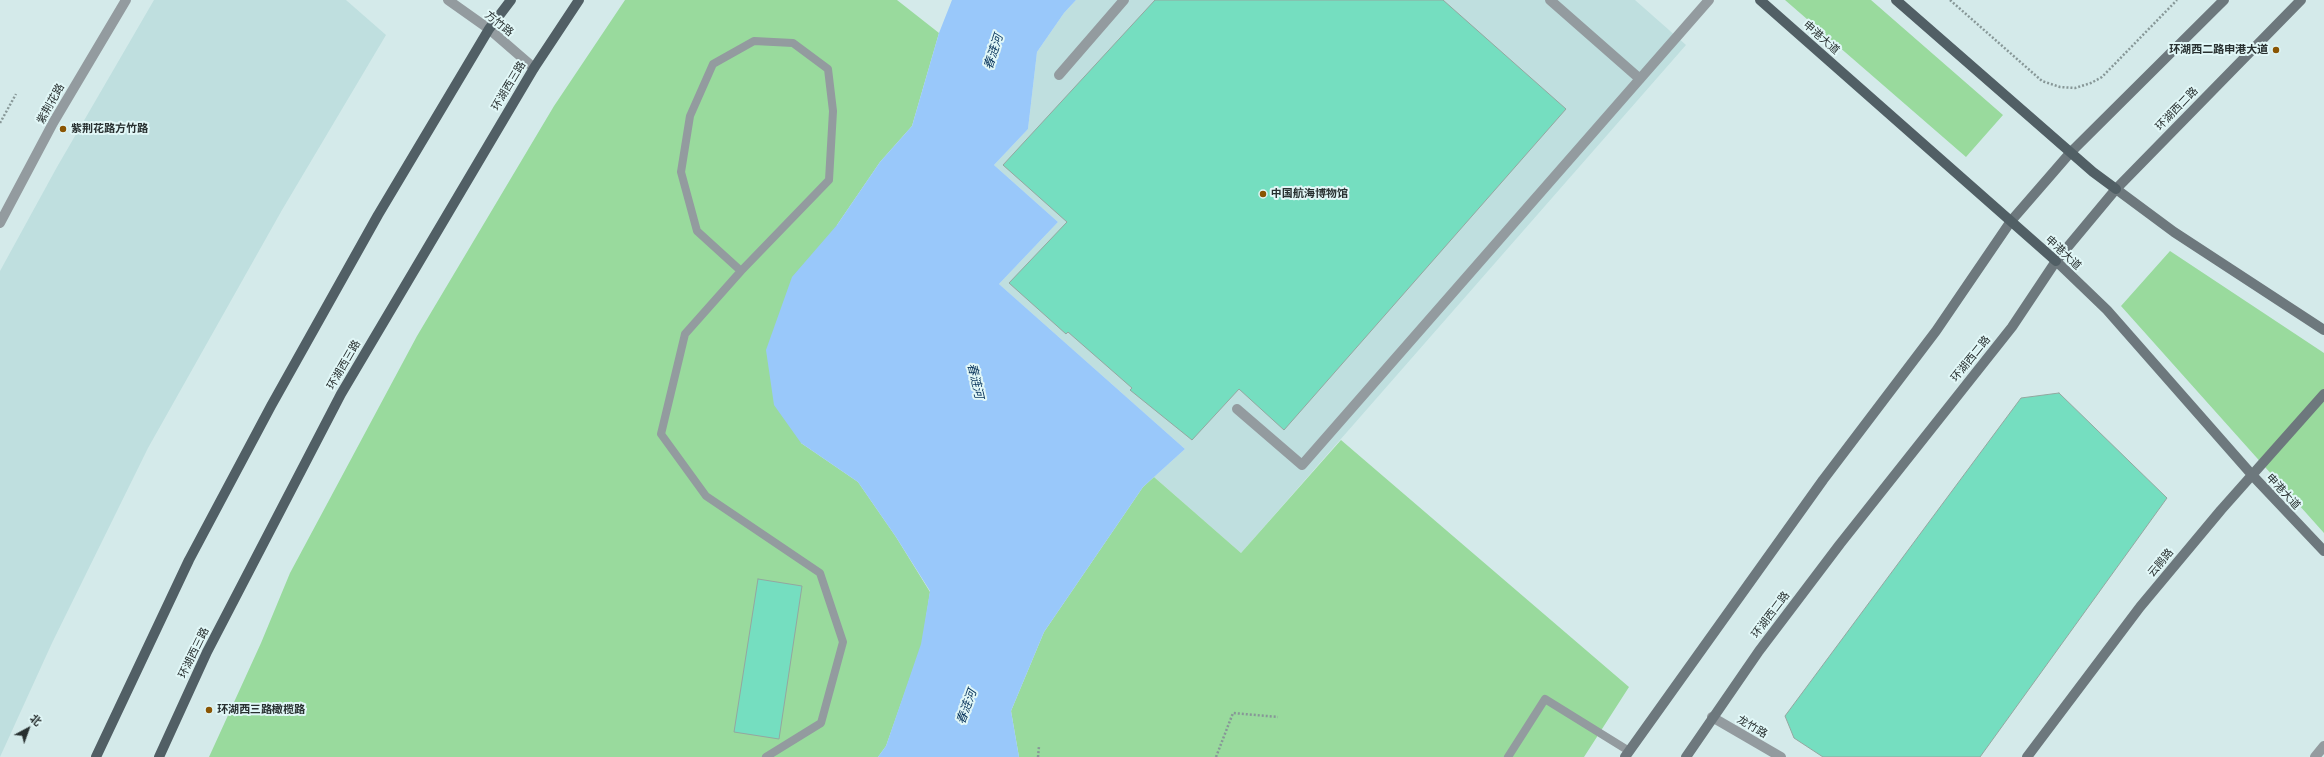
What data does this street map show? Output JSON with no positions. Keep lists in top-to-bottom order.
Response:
{
  "streets": {
    "main road": [
      "申港大道",
      "环湖西三路",
      "环湖西二路",
      "云鹃路"
    ],
    "street": ["方竹路", "紫荆花路", "龙竹路"]
  },
  "crossings": [
    ["方竹路", "环湖西三路"],
    ["申港大道", "环湖西二路"],
    ["申港大道", "云鹃路"],
    ["环湖西二路", "龙竹路"]
  ],
  "water": ["春涟河"],
  "places": [
    "环湖西二路申港大道",
    "紫荆花路方竹路",
    "中国航海博物馆",
    "环湖西三路橄榄路"
  ],
  "north": "top right"
}
